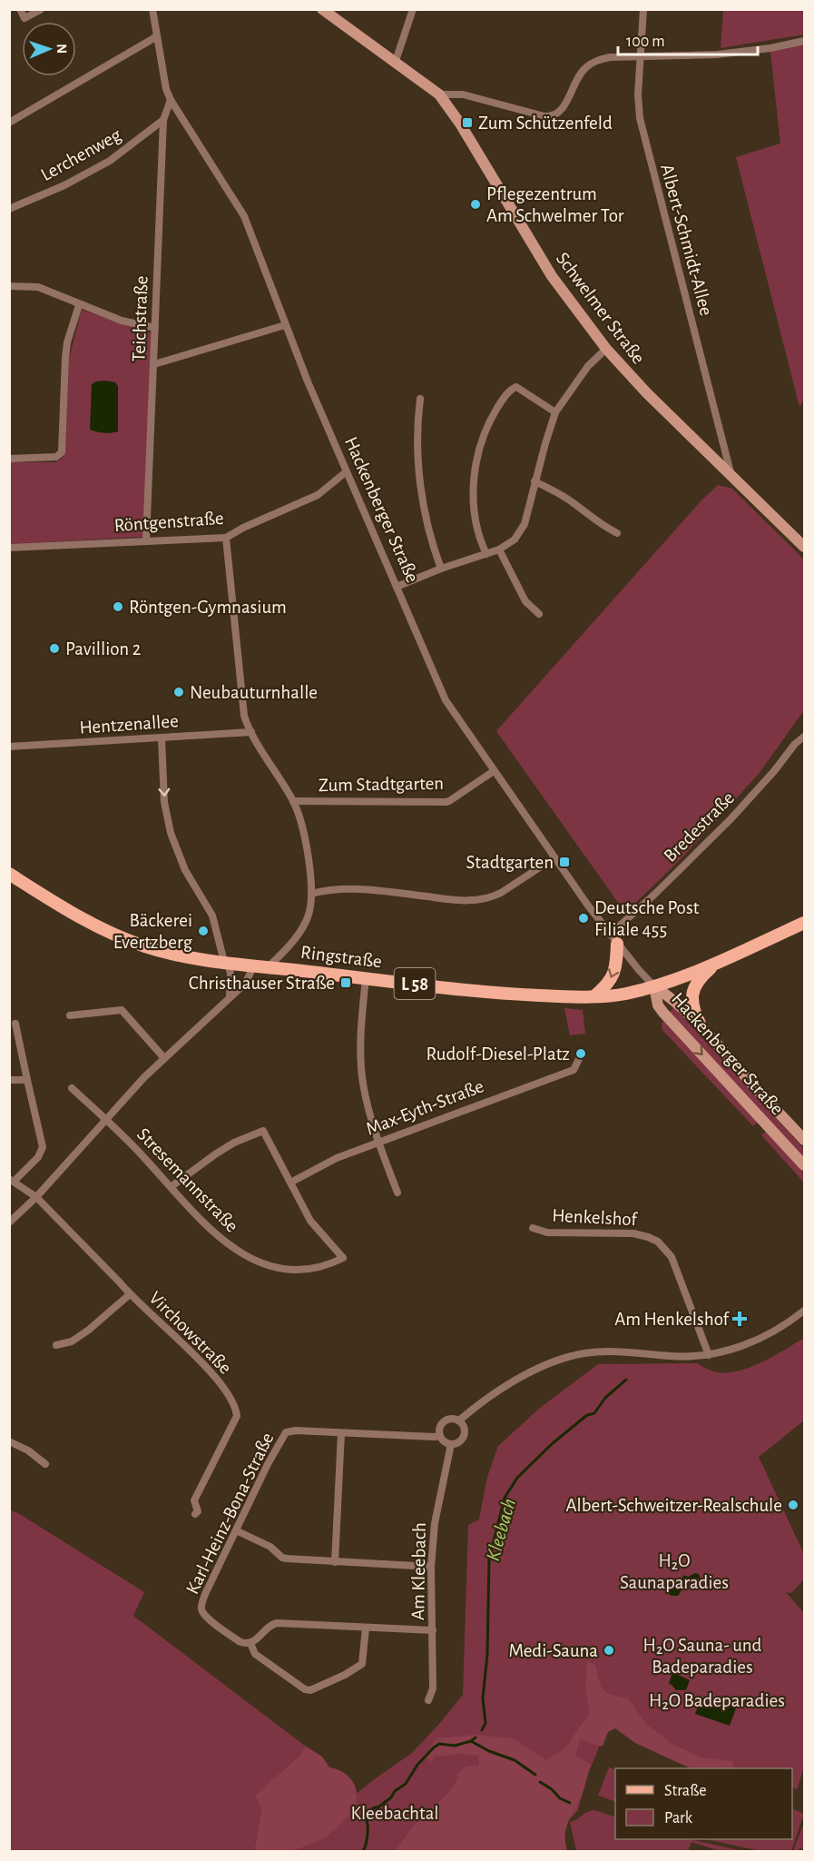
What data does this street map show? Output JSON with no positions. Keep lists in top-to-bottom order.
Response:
{
  "streets": {
    "main road": ["Ringstraße", "L 58"],
    "street": [
      "Lerchenweg",
      "Albert-Schmidt-Allee",
      "Schwelmer Straße",
      "Teichstraße",
      "Hackenberger Straße",
      "Röntgenstraße",
      "Hentzenallee",
      "Zum Stadtgarten",
      "Bredestraße",
      "Max-Eyth-Straße",
      "Stresemannstraße",
      "Henkelshof",
      "Virchowstraße",
      "Karl-Heinz-Bona-Straße",
      "Am Kleebach"
    ]
  },
  "crossings": [
    ["Lerchenweg", "Teichstraße"],
    ["Albert-Schmidt-Allee", "Schwelmer Straße"],
    ["Teichstraße", "Hackenberger Straße"],
    ["Teichstraße", "Röntgenstraße"],
    ["Hackenberger Straße", "Röntgenstraße"],
    ["Hackenberger Straße", "Zum Stadtgarten"],
    ["Hackenberger Straße", "Bredestraße"],
    ["Hackenberger Straße", "Ringstraße"],
    ["Max-Eyth-Straße", "Stresemannstraße"],
    ["Karl-Heinz-Bona-Straße", "Am Kleebach"]
  ],
  "water": ["Kleebach"],
  "parks": [
    "H₂O Saunaparadies",
    "H₂O Sauna- und Badeparadies",
    "H₂O Badeparadies",
    "Kleebachtal"
  ],
  "places": {
    "transit": ["Zum Schützenfeld", "Stadtgarten", "Christhauser Straße"],
    "other": [
      "Pflegezentrum Am Schwelmer Tor",
      "Röntgen-Gymnasium",
      "Pavillion 2",
      "Neubauturnhalle",
      "Deutsche Post Filiale 455",
      "Bäckerei Evertzberg",
      "Rudolf-Diesel-Platz",
      "Albert-Schweitzer-Realschule",
      "Medi-Sauna"
    ],
    "health": ["Am Henkelshof"]
  },
  "legend": ["Straße", "Park"],
  "scale_bar": "100 m",
  "north": "right"
}
